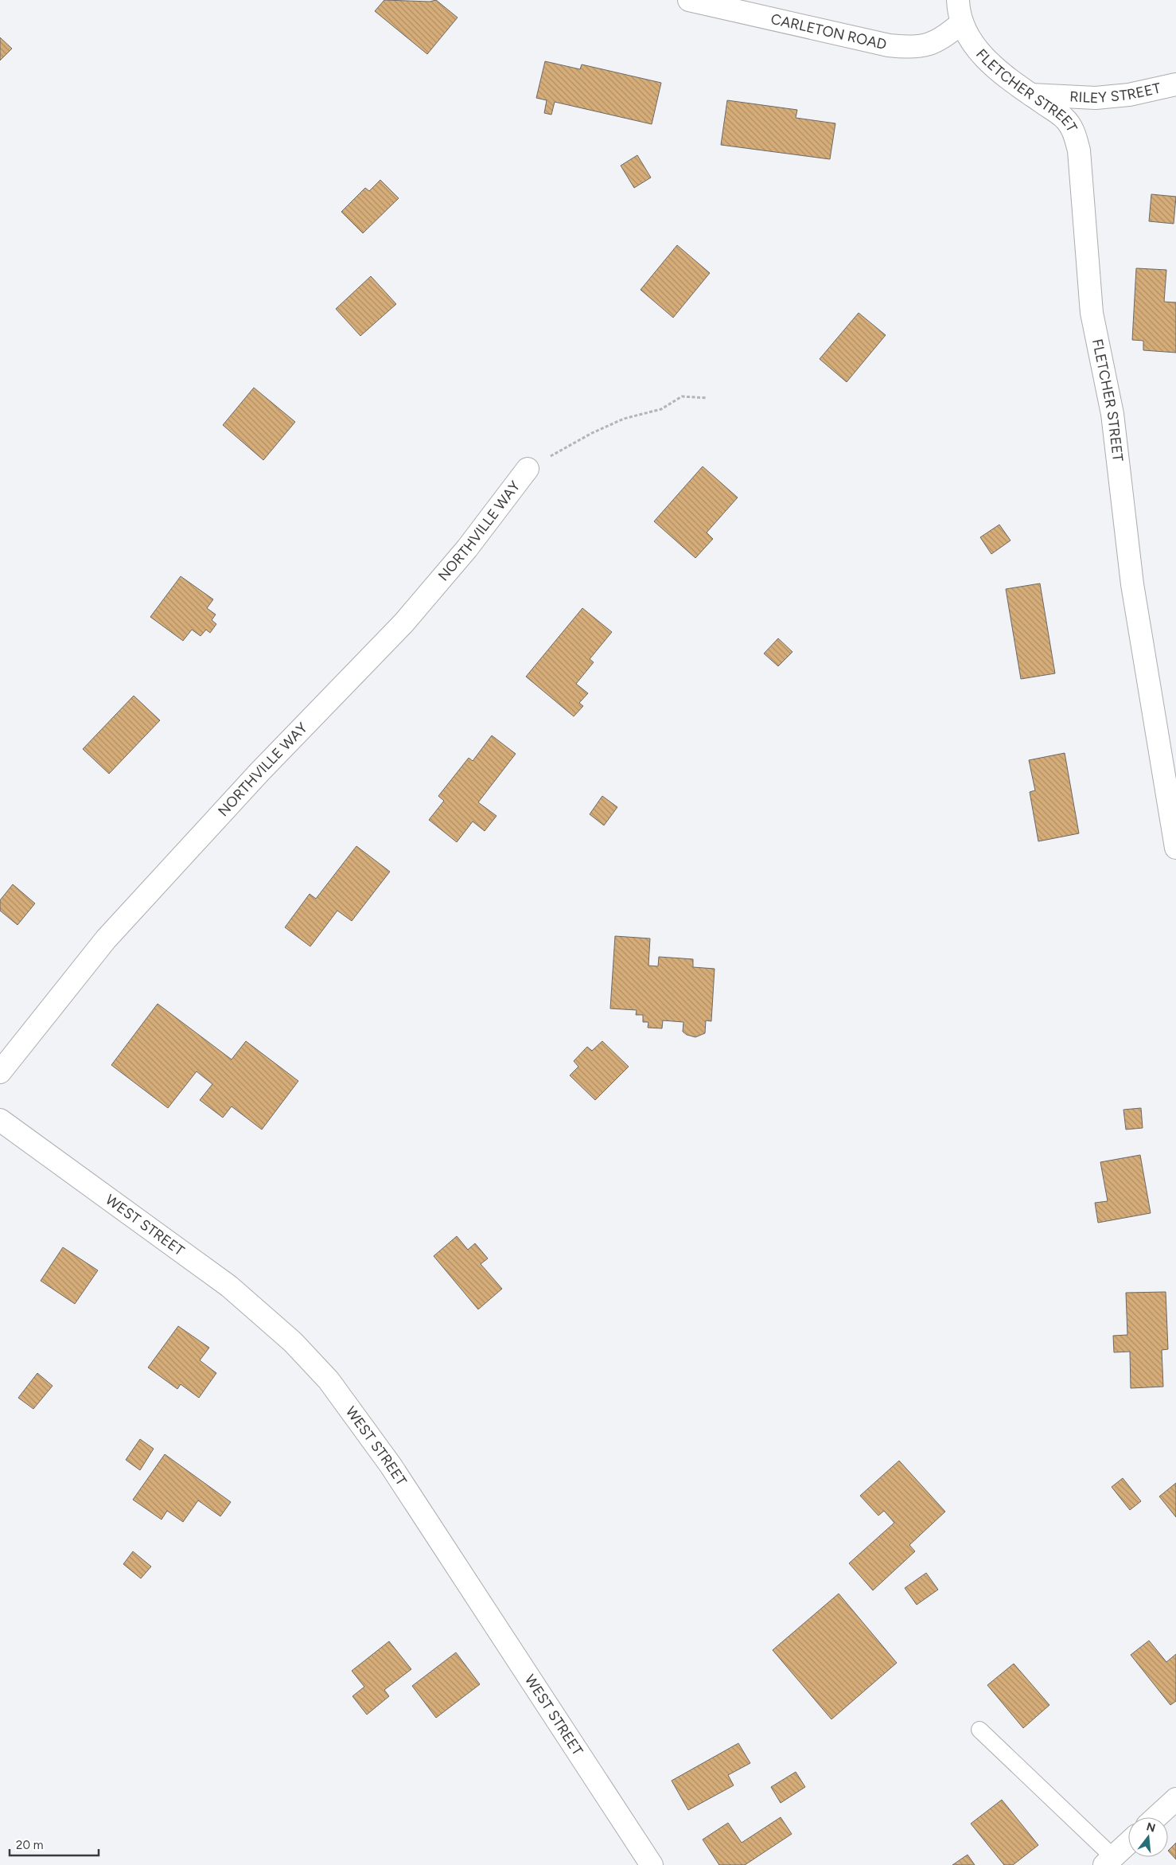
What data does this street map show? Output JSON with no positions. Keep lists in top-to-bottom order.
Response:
{
  "streets": {
    "street": [
      "CARLETON ROAD",
      "FLETCHER STREET",
      "RILEY STREET",
      "NORTHVILLE WAY",
      "WEST STREET"
    ]
  },
  "crossings": [
    ["CARLETON ROAD", "FLETCHER STREET"],
    ["FLETCHER STREET", "RILEY STREET"]
  ],
  "scale_bar": "20 m",
  "north": "top"
}
